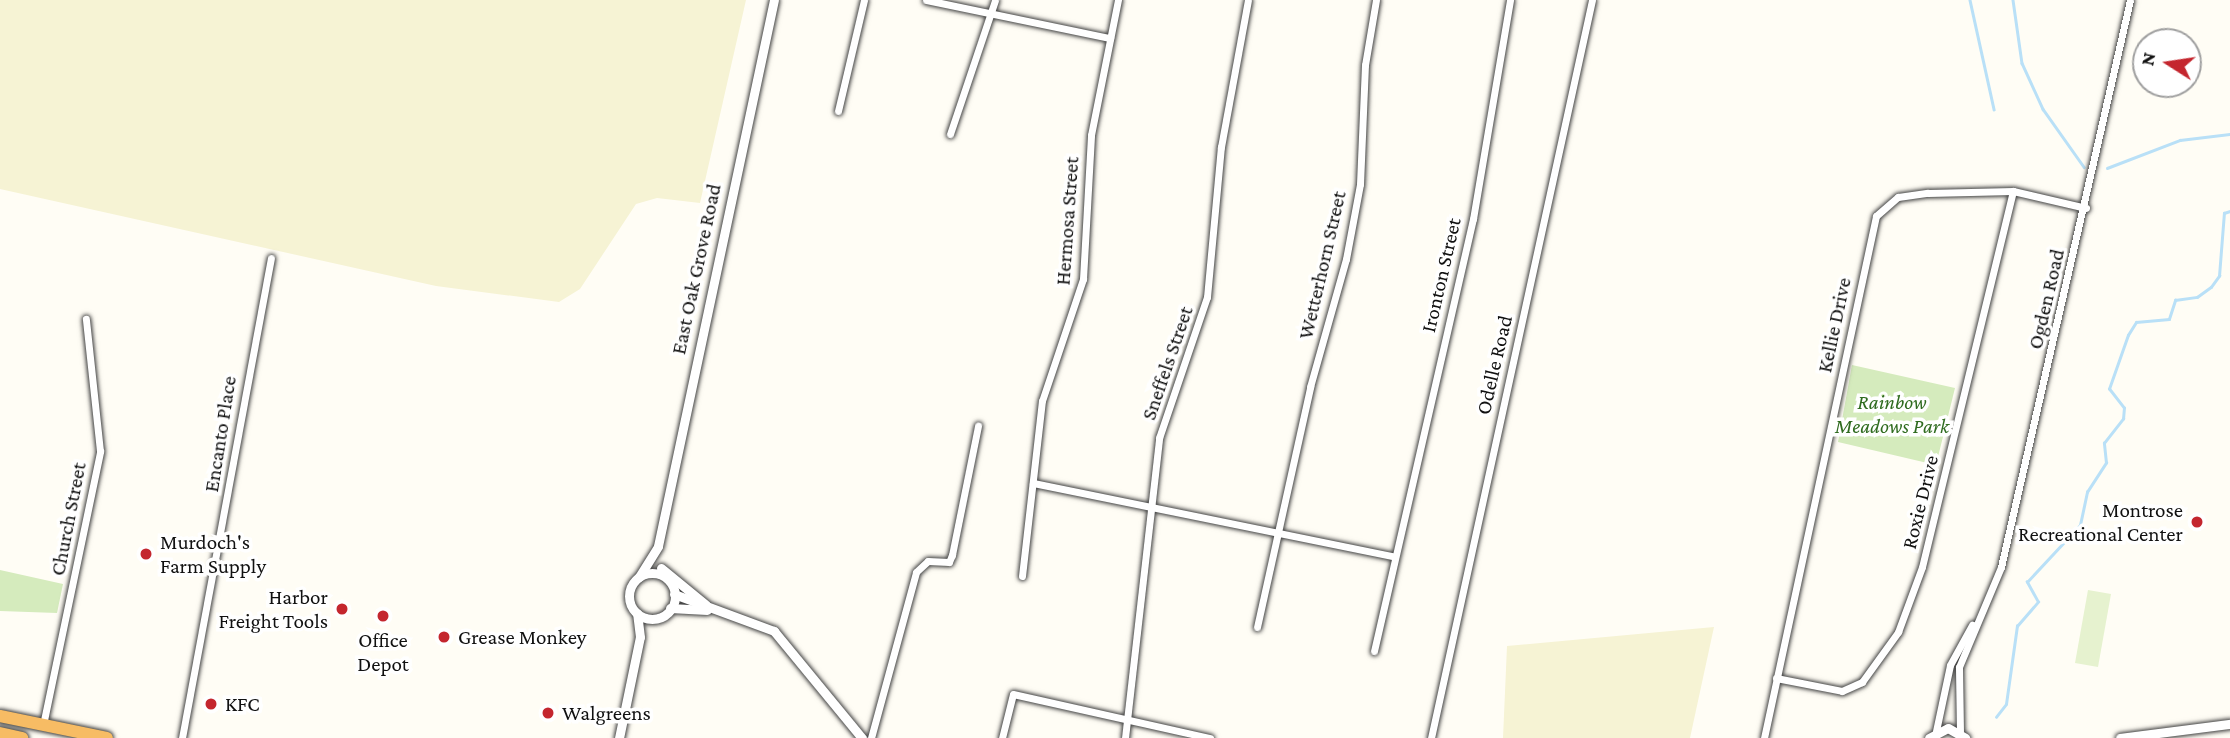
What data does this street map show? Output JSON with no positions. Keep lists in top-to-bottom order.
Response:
{
  "streets": {
    "street": [
      "Hermosa Street",
      "Wetterhorn Street",
      "East Oak Grove Road",
      "Ironton Street",
      "Ogden Road",
      "Kellie Drive",
      "Sneffels Street",
      "Odelle Road",
      "Encanto Place",
      "Roxie Drive",
      "Church Street"
    ]
  },
  "crossings": [
    ["Ogden Road", "Kellie Drive"],
    ["Kellie Drive", "Roxie Drive"]
  ],
  "parks": ["Rainbow Meadows Park"],
  "places": [
    "Montrose Recreational Center",
    "Murdoch's Farm Supply",
    "Harbor Freight Tools",
    "Office Depot",
    "Grease Monkey",
    "KFC",
    "Walgreens"
  ],
  "north": "left"
}
